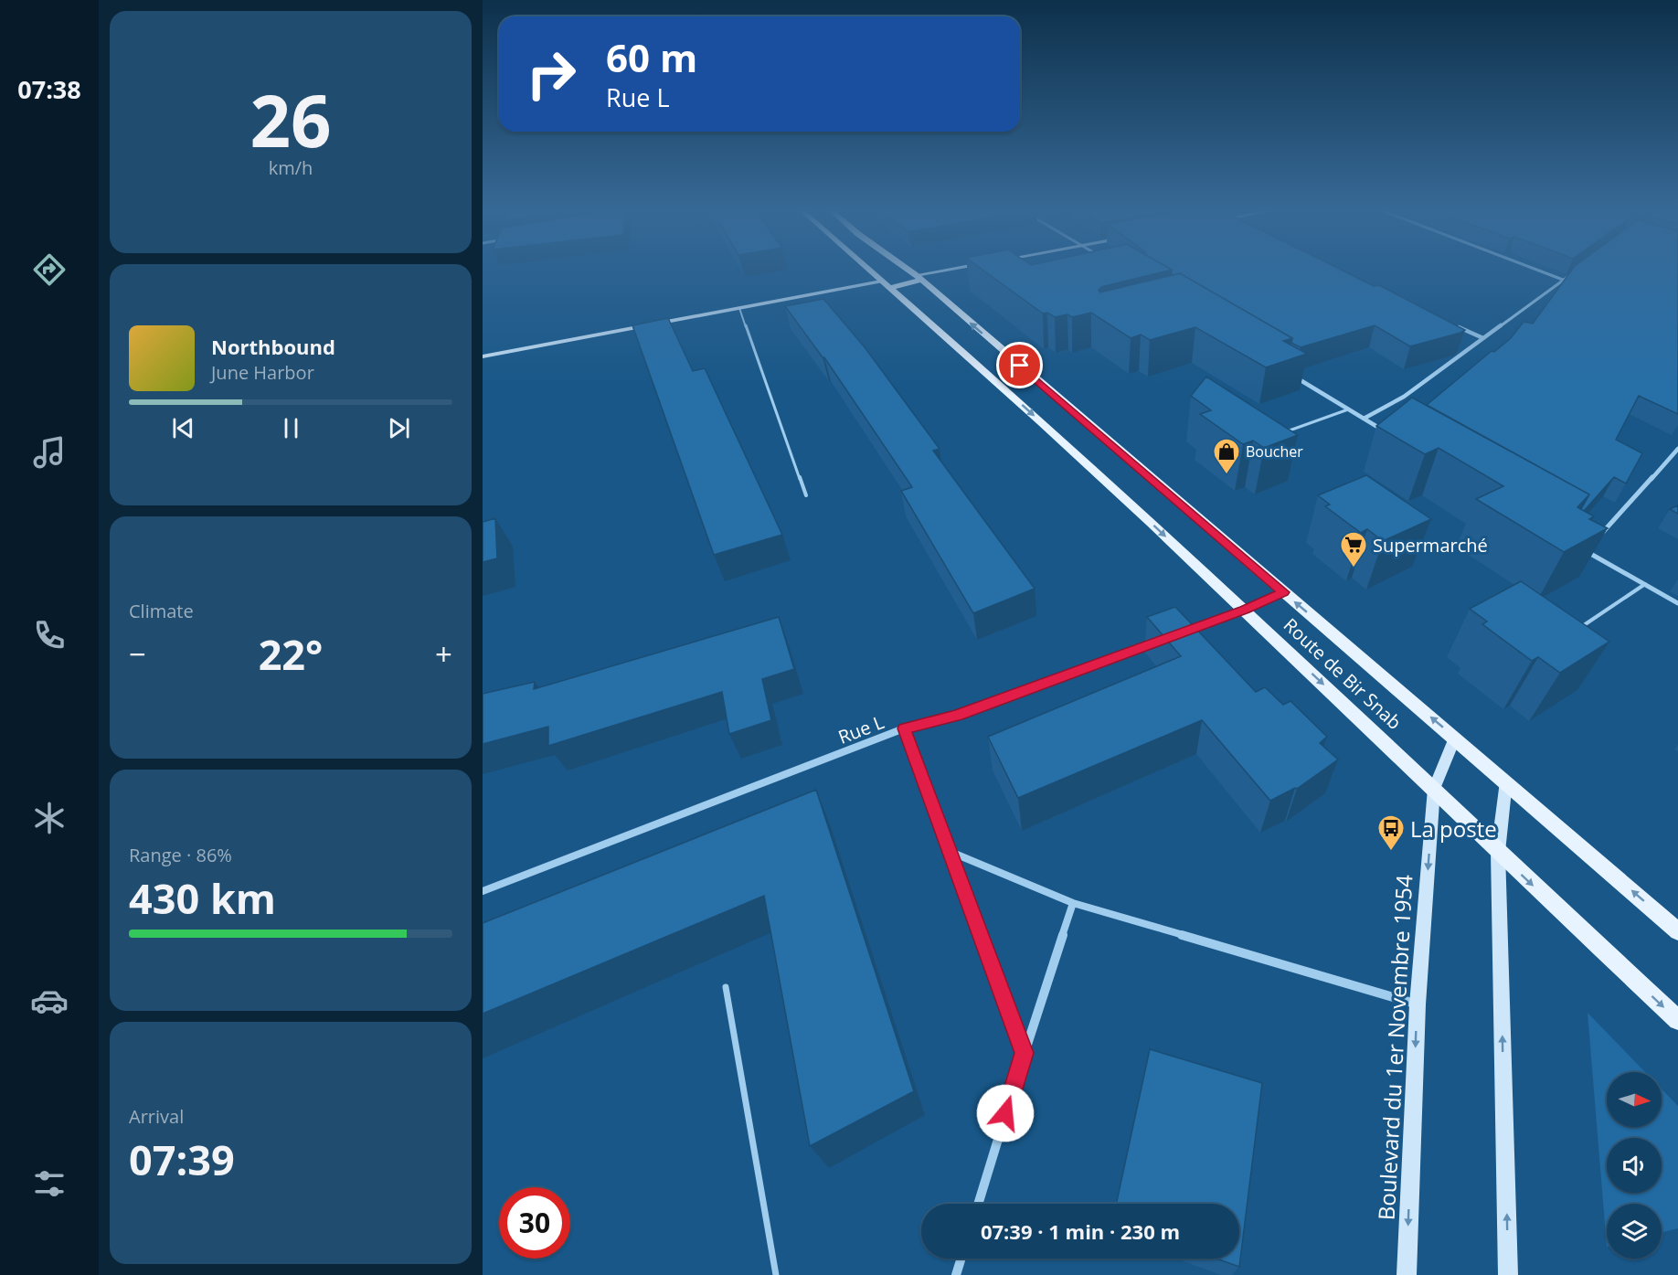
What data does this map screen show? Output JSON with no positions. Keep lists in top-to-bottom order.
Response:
{
  "streets": {
    "main road": ["Route de Bir Snab", "Boulevard du 1er Novembre 1954"],
    "street": ["Rue L"]
  },
  "crossings": [
    ["Route de Bir Snab", "Boulevard du 1er Novembre 1954"]
  ],
  "places": {
    "shop": ["Boucher"],
    "supermarket": ["Supermarché"],
    "bus stop": ["La poste"]
  },
  "north": "right",
  "page": {
    "tabs": "07:38",
    "tile": [
      ["26", "km/h"],
      "Climate",
      ["Range · 86%", "430 km"],
      ["Arrival", "07:39"]
    ],
    "turn": ["60 m", "Rue L"],
    "song": ["Northbound", "June Harbor"],
    "heat": ["−", "22°", "+"],
    "limit": "30",
    "trip": "07:39 · 1 min · 230 m"
  }
}
